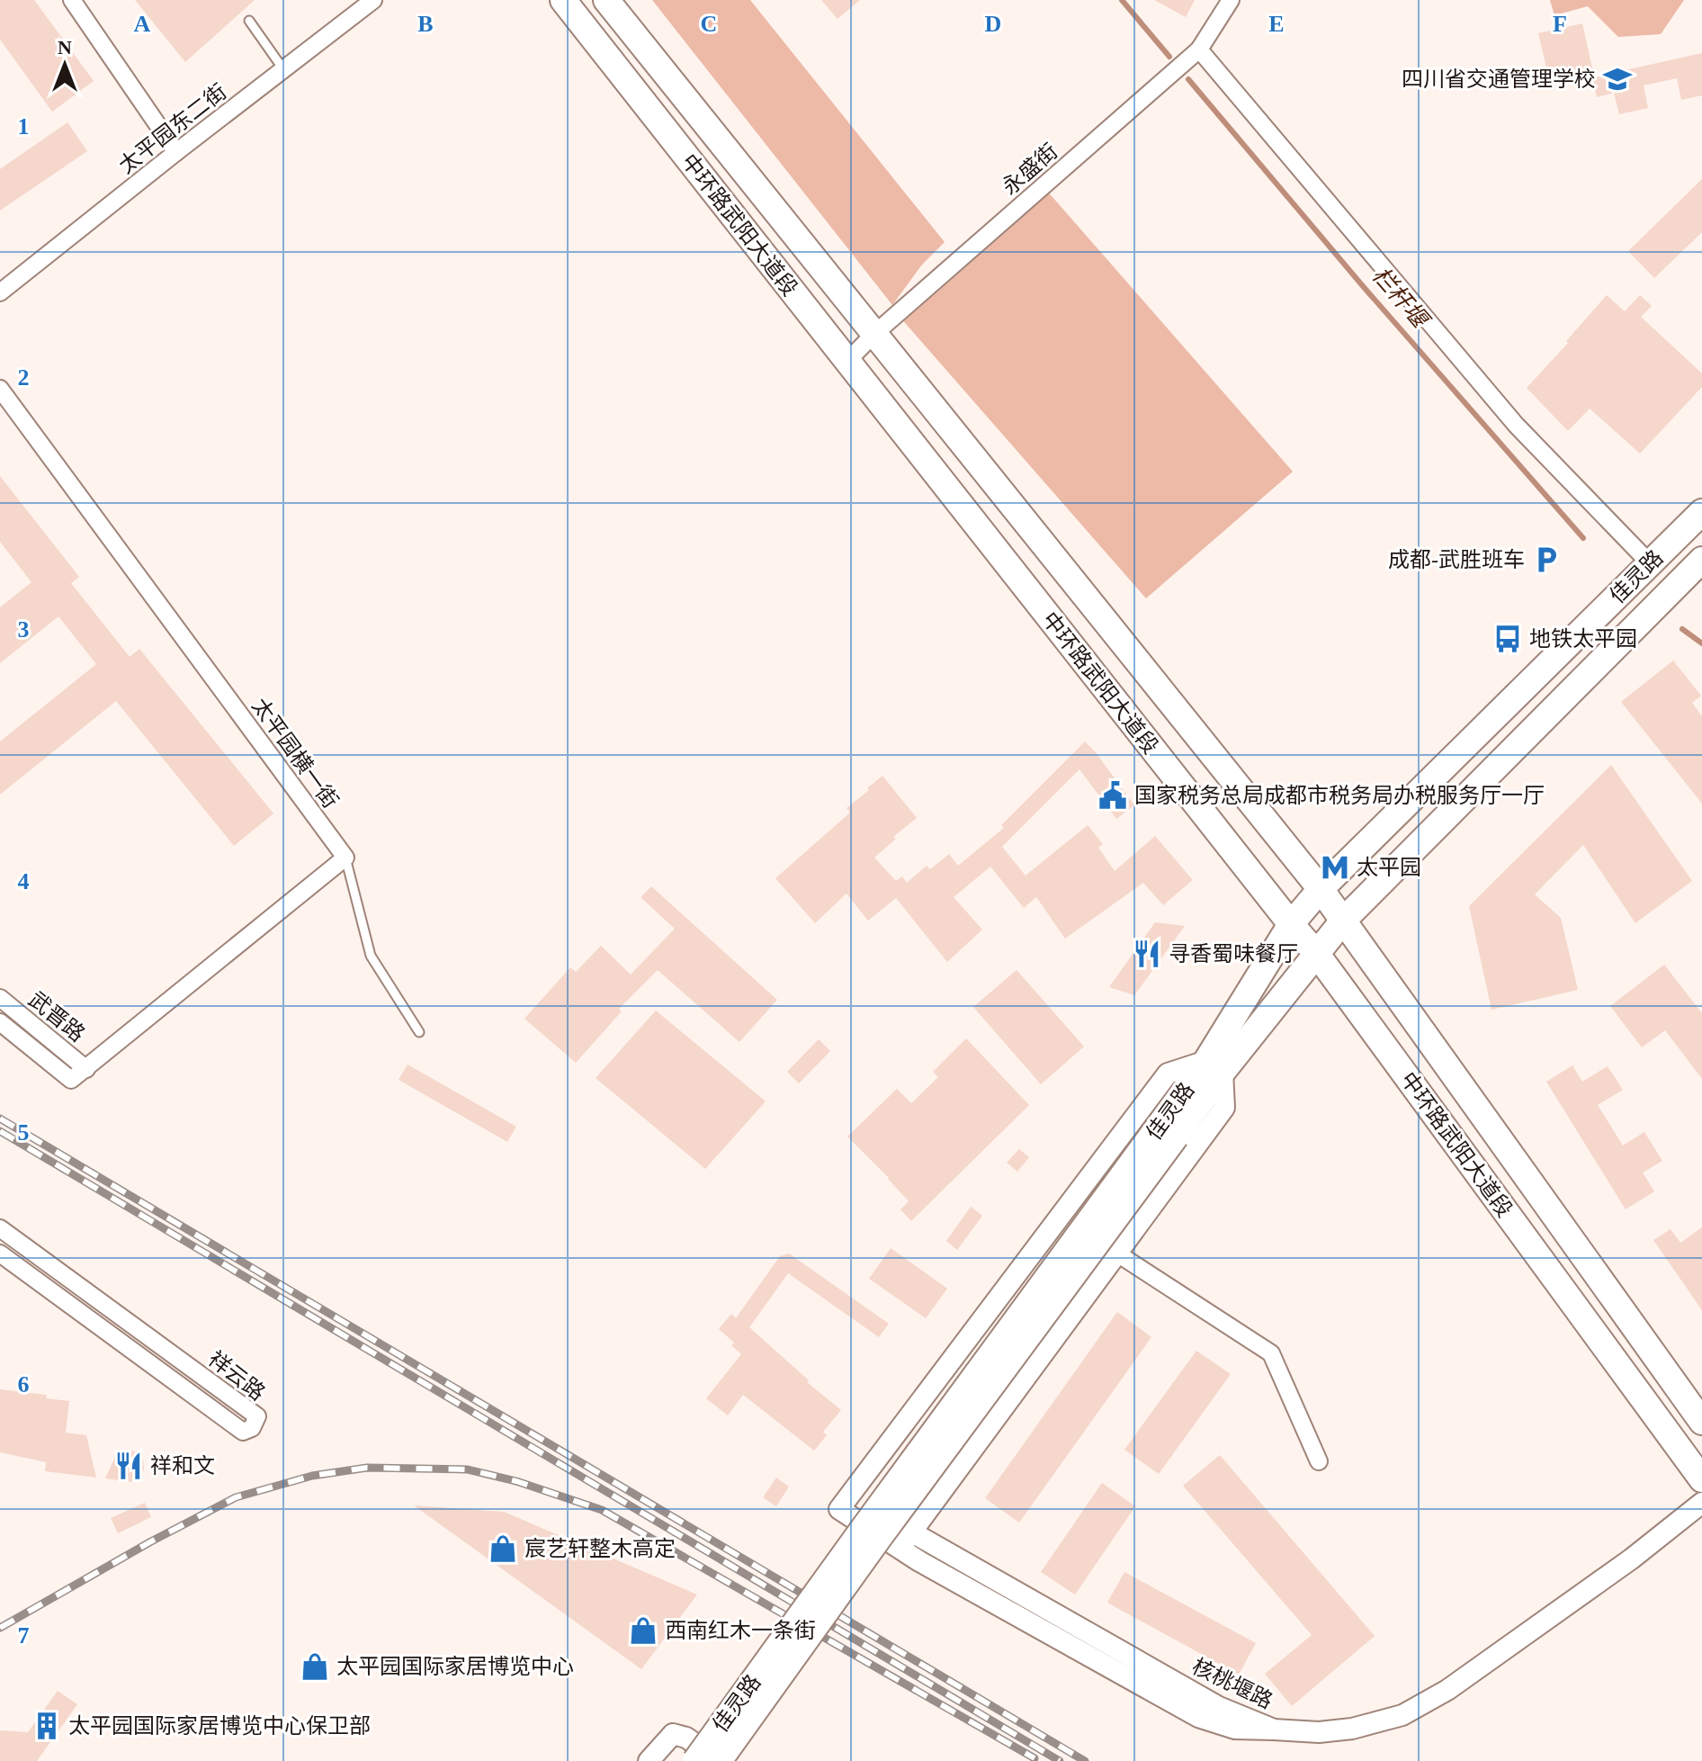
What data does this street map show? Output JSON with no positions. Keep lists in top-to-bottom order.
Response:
{
  "streets": {
    "main road": ["中环路武阳大道段", "佳灵路"],
    "street": [
      "太平园东二街",
      "永盛街",
      "太平园横一街",
      "武晋路",
      "祥云路",
      "核桃堰路"
    ]
  },
  "crossings": [
    ["永盛街", "中环路武阳大道段"],
    ["中环路武阳大道段", "佳灵路"]
  ],
  "water": ["栏杆堰"],
  "places": {
    "school or university": ["四川省交通管理学校"],
    "parking": ["成都-武胜班车"],
    "bus stop": ["地铁太平园"],
    "public building": ["国家税务总局成都市税务局办税服务厅一厅"],
    "metro station": ["太平园"],
    "restaurant": ["寻香蜀味餐厅", "祥和文"],
    "shop": ["宸艺轩整木高定", "西南红木一条街", "太平园国际家居博览中心"],
    "building": ["太平园国际家居博览中心保卫部"]
  },
  "north": "top",
  "grid": {
    "columns": [
      "A",
      "B",
      "C",
      "D",
      "E",
      "F"
    ],
    "rows": [
      "1",
      "2",
      "3",
      "4",
      "5",
      "6",
      "7"
    ]
  }
}
